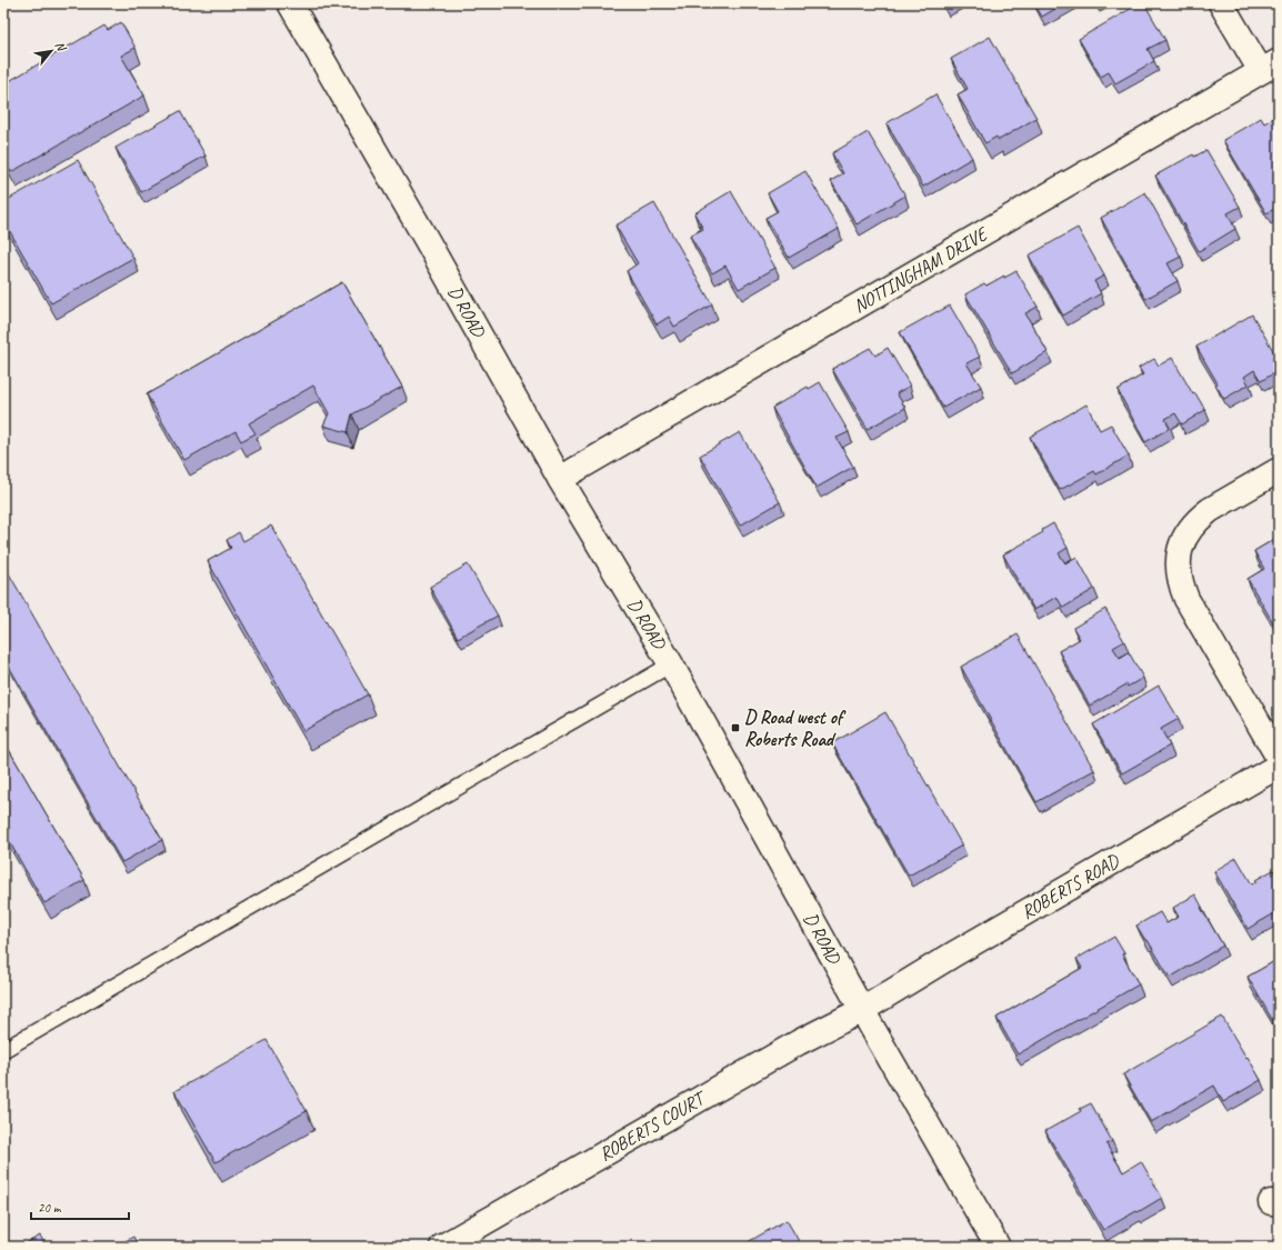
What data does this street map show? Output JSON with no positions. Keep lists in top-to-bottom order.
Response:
{
  "streets": {
    "street": [
      "NOTTINGHAM DRIVE",
      "D ROAD",
      "ROBERTS ROAD",
      "ROBERTS COURT"
    ]
  },
  "crossings": [
    ["NOTTINGHAM DRIVE", "D ROAD"],
    ["D ROAD", "ROBERTS ROAD"],
    ["D ROAD", "ROBERTS COURT"],
    ["ROBERTS ROAD", "ROBERTS COURT"]
  ],
  "places": {
    "transit": ["D Road west of Roberts Road"]
  },
  "scale_bar": "20 m",
  "north": "top right"
}
